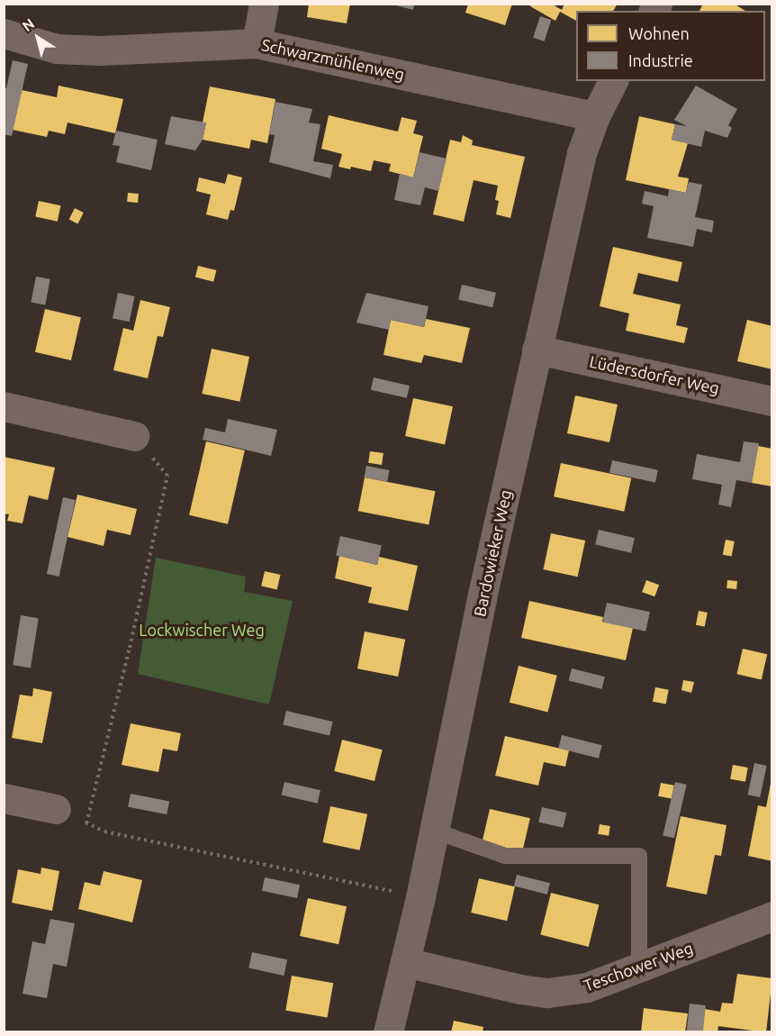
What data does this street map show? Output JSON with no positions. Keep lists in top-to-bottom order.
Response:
{
  "streets": {
    "street": [
      "Schwarzmühlenweg",
      "Lüdersdorfer Weg",
      "Bardowieker Weg",
      "Teschower Weg"
    ]
  },
  "crossings": [
    ["Schwarzmühlenweg", "Bardowieker Weg"],
    ["Lüdersdorfer Weg", "Bardowieker Weg"],
    ["Bardowieker Weg", "Teschower Weg"]
  ],
  "parks": ["Lockwischer Weg"],
  "legend": ["Wohnen", "Industrie"],
  "north": "top left"
}
